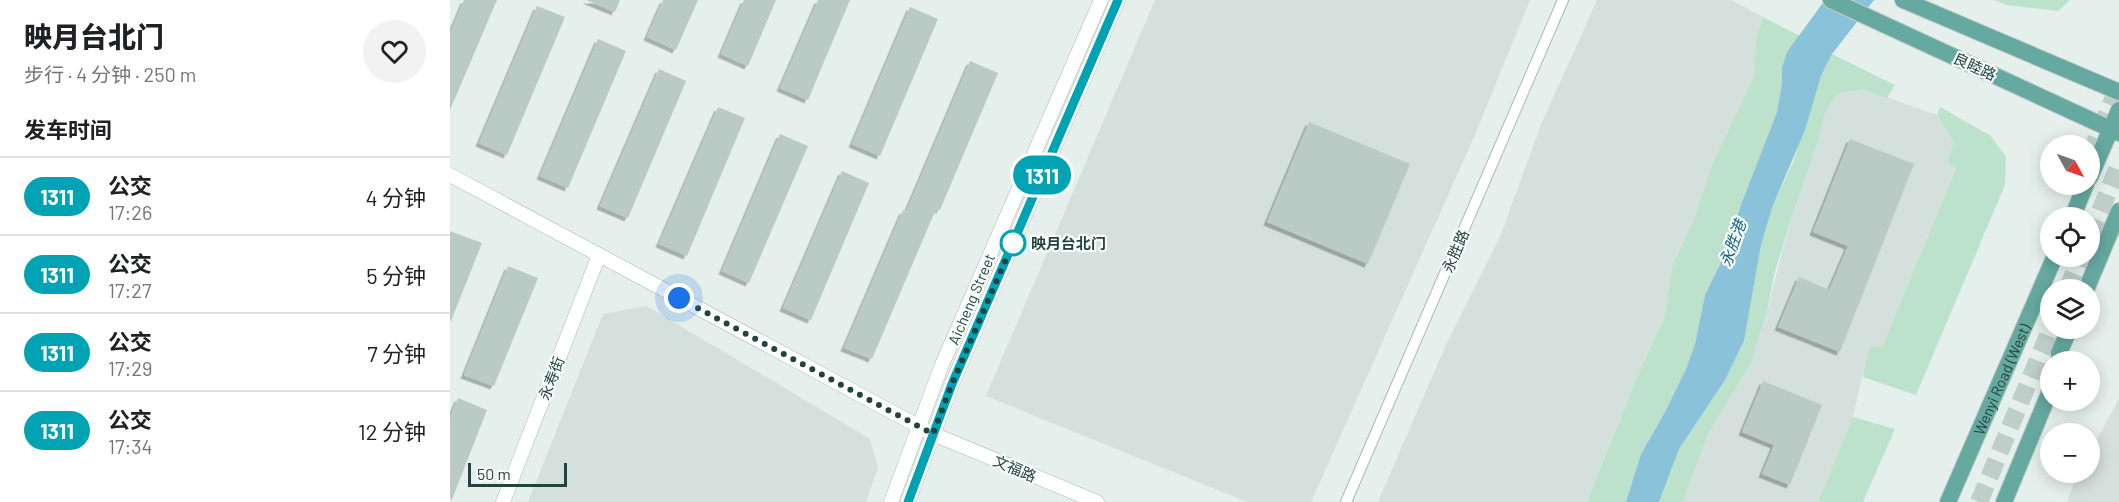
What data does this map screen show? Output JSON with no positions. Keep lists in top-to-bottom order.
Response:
{
  "streets": {
    "main road": ["良睦路", "Wenyi Road (West)"],
    "street": [
      "永胜路",
      "Aicheng Street",
      "永寿街",
      "文福路"
    ]
  },
  "crossings": [
    ["Aicheng Street", "文福路"],
    ["永寿街", "文福路"]
  ],
  "water": ["永胜港"],
  "places": ["映月台北门"],
  "lines": ["bus line 1311"],
  "scale_bar": "50 m",
  "north": "bottom right",
  "page": {
    "heading": [
      ["映月台北门", "步行 · 4 分钟 · 250 m"],
      "发车时间"
    ],
    "on_map": "1311",
    "map_buttons": ["+", "−"],
    "list": [
      {
        "mark": "1311",
        "name": "公交",
        "note": "17:26",
        "value": "4 分钟"
      },
      {
        "mark": "1311",
        "name": "公交",
        "note": "17:27",
        "value": "5 分钟"
      },
      {
        "mark": "1311",
        "name": "公交",
        "note": "17:29",
        "value": "7 分钟"
      },
      {
        "mark": "1311",
        "name": "公交",
        "note": "17:34",
        "value": "12 分钟"
      }
    ],
    "scale": "50 m"
  }
}
